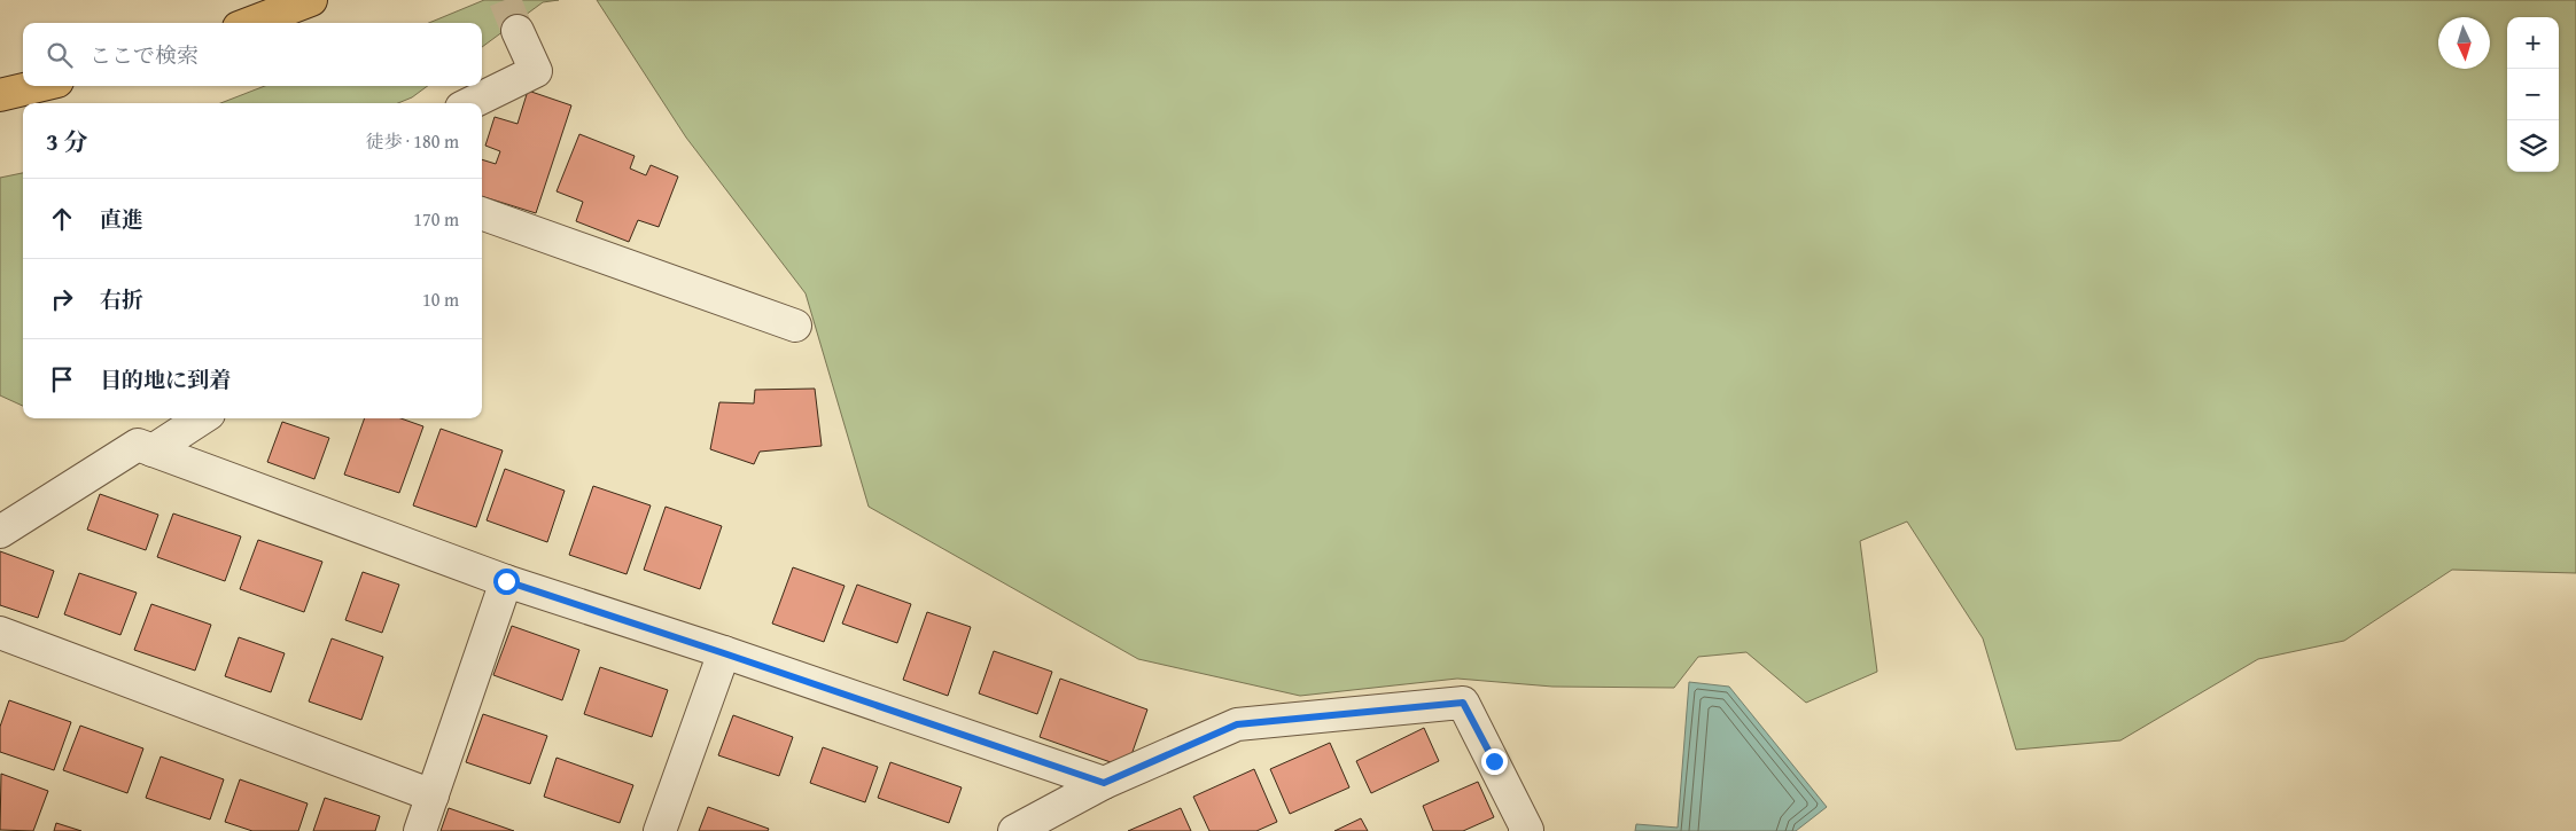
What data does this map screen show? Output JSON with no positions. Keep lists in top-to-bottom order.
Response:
{
  "north": "bottom",
  "page": {
    "map_buttons": ["+", "−"],
    "search": "ここで検索",
    "heading": ["3 分", "徒歩 · 180 m"],
    "list": [
      ["直進", "170 m"],
      ["右折", "10 m"],
      "目的地に到着"
    ]
  }
}
